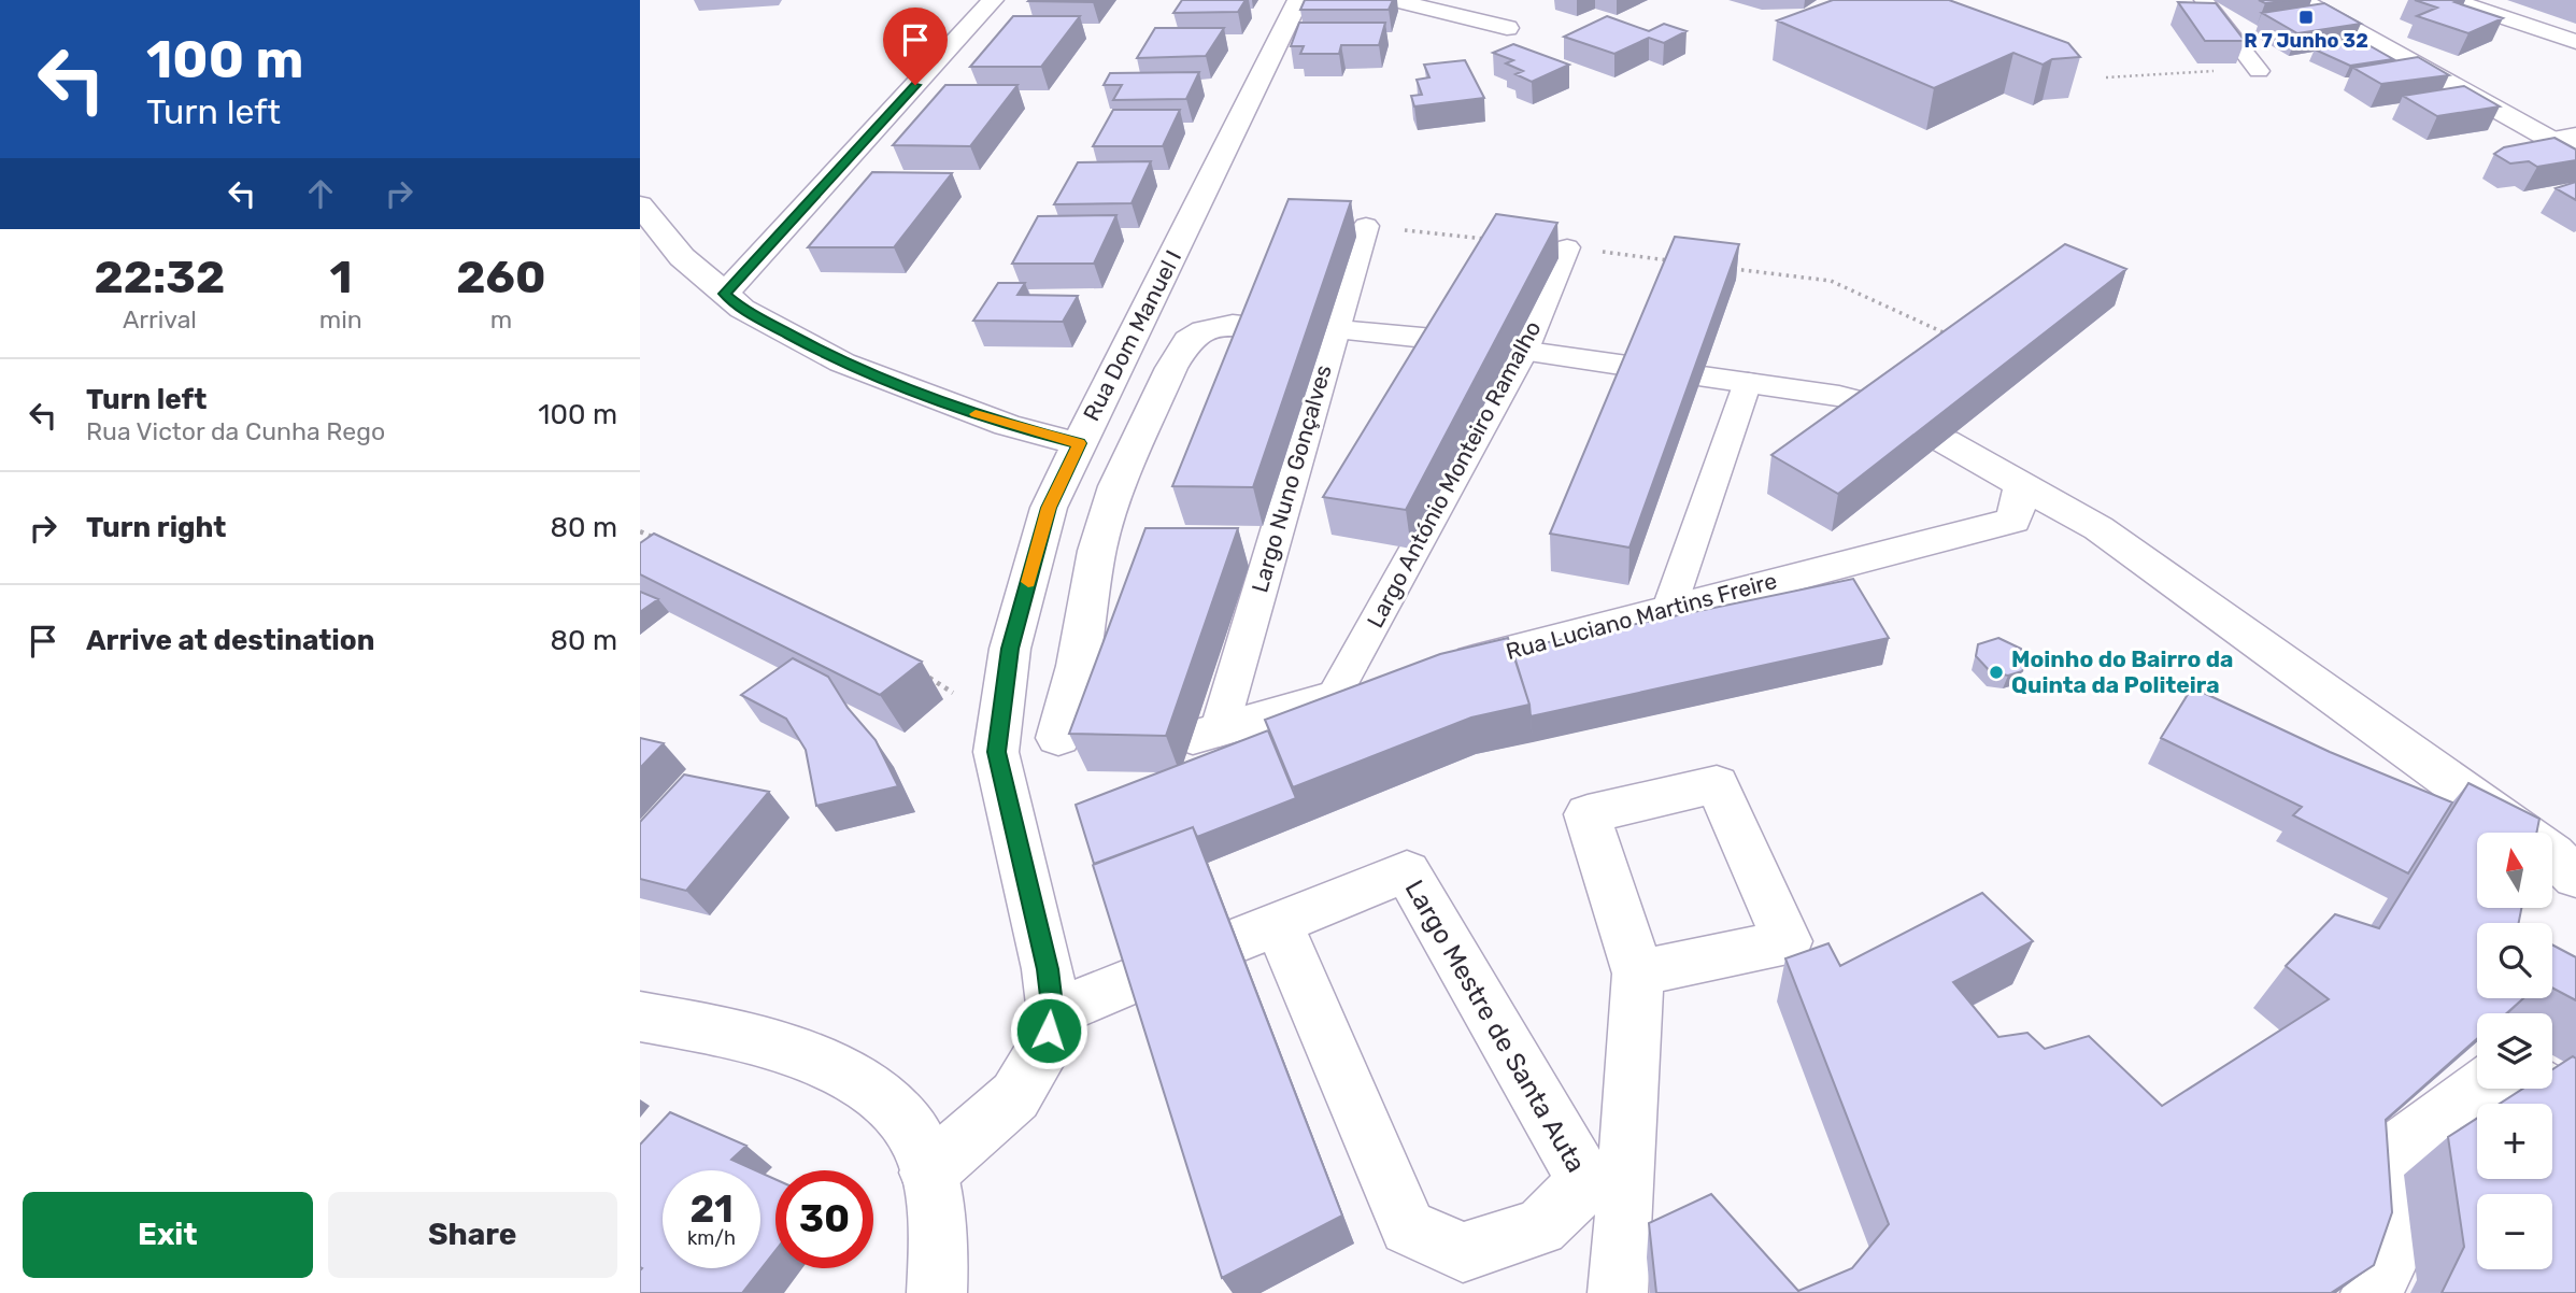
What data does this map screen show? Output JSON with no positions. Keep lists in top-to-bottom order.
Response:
{
  "streets": {
    "street": [
      "Rua Dom Manuel I",
      "Largo António Monteiro Ramalho",
      "Largo Nuno Gonçalves",
      "Rua Luciano Martins Freire",
      "Largo Mestre de Santa Auta"
    ]
  },
  "places": {
    "transit": ["R 7 Junho 32"],
    "other": ["Moinho do Bairro da Quinta da Politeira"]
  },
  "north": "top",
  "page": {
    "turn": ["100 m", "Turn left"],
    "eta": [
      "22:32",
      "Arrival",
      "1",
      "min",
      "260",
      "m"
    ],
    "list": [
      {
        "name": "Turn left",
        "note": "Rua Victor da Cunha Rego",
        "value": "100 m"
      },
      {
        "name": "Turn right",
        "value": "80 m"
      },
      {
        "name": "Arrive at destination",
        "value": "80 m"
      }
    ],
    "map_buttons": ["+", "−"],
    "speed": "21 km/h",
    "limit": "30",
    "buttons": ["Exit", "Share"]
  }
}
